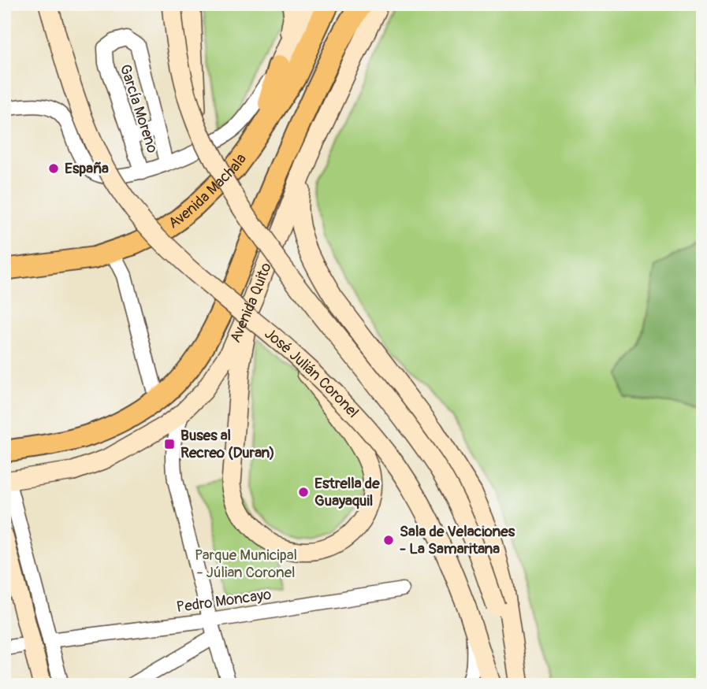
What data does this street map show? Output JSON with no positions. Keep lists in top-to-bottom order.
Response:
{
  "streets": {
    "main road": ["Avenida Machala", "Avenida Quito", "José Julián Coronel"],
    "street": ["García Moreno", "Pedro Moncayo"]
  },
  "parks": ["Parque Municipal - Júlian Coronel"],
  "places": {
    "other": ["España", "Estrella de Guayaquil", "Sala de Velaciones - La Samaritana"],
    "transit": ["Buses al Recreo (Duran)"]
  }
}
